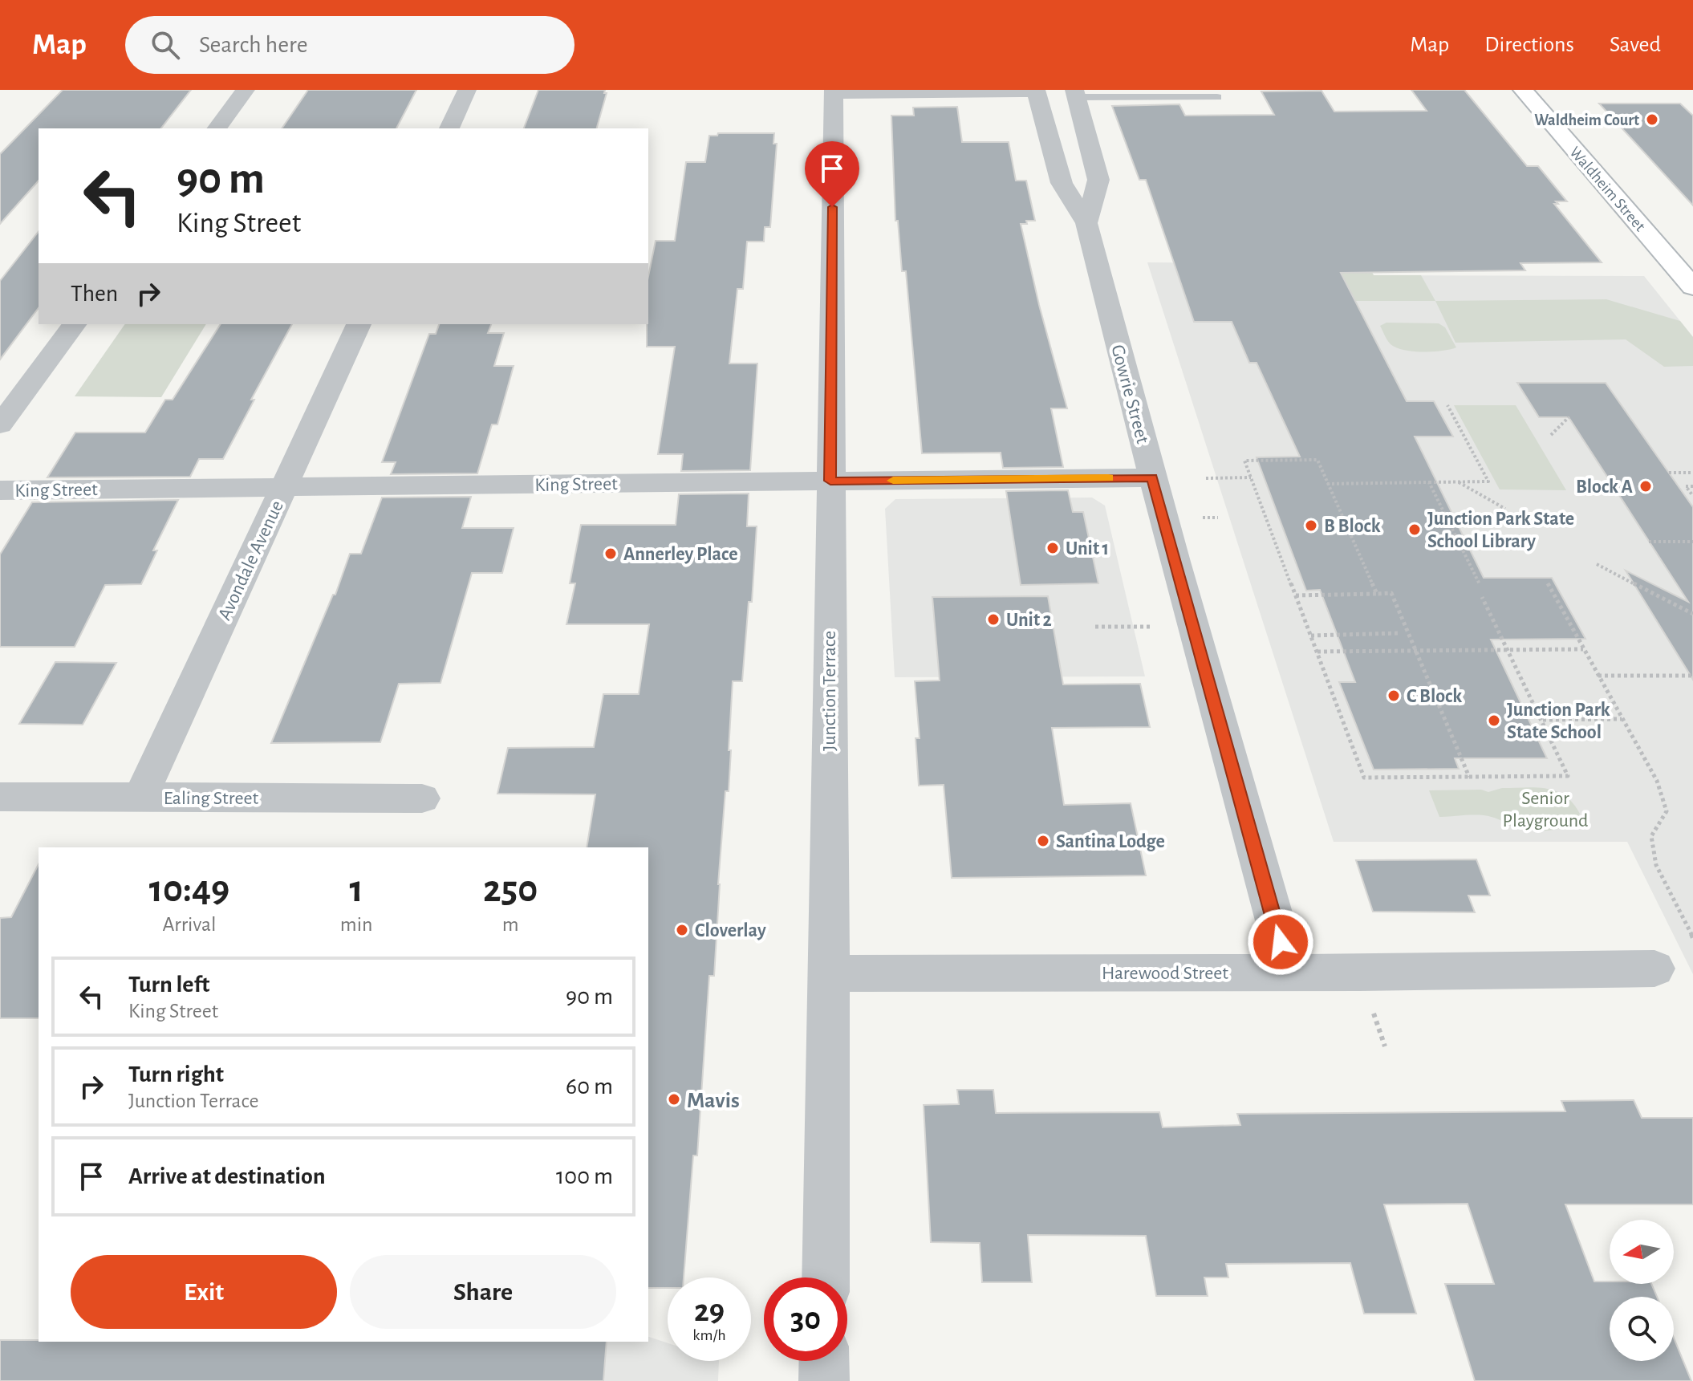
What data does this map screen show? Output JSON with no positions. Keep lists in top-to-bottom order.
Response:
{
  "streets": {
    "street": [
      "Waldheim Street",
      "Gowrie Street",
      "King Street",
      "Avondale Avenue",
      "Junction Terrace",
      "Ealing Street",
      "Harewood Street"
    ]
  },
  "crossings": [
    ["Gowrie Street", "King Street"],
    ["Gowrie Street", "Harewood Street"],
    ["King Street", "Avondale Avenue"],
    ["King Street", "Junction Terrace"],
    ["Avondale Avenue", "Ealing Street"],
    ["Junction Terrace", "Harewood Street"]
  ],
  "parks": ["Senior Playground"],
  "places": [
    "Waldheim Court",
    "Block A",
    "B Block",
    "Junction Park State School Library",
    "Unit 1",
    "Annerley Place",
    "Unit 2",
    "C Block",
    "Junction Park State School",
    "Santina Lodge",
    "Cloverlay",
    "Mavis"
  ],
  "north": "left",
  "page": {
    "header": "Map",
    "search": "Search here",
    "nav": ["Map", "Directions", "Saved"],
    "turn": ["90 m", "King Street"],
    "then": "Then",
    "eta": [
      "10:49",
      "Arrival",
      "1",
      "min",
      "250",
      "m"
    ],
    "list": [
      {
        "name": "Turn left",
        "note": "King Street",
        "value": "90 m"
      },
      {
        "name": "Turn right",
        "note": "Junction Terrace",
        "value": "60 m"
      },
      {
        "name": "Arrive at destination",
        "value": "100 m"
      }
    ],
    "buttons": ["Exit", "Share"],
    "speed": "29 km/h",
    "limit": "30"
  }
}
